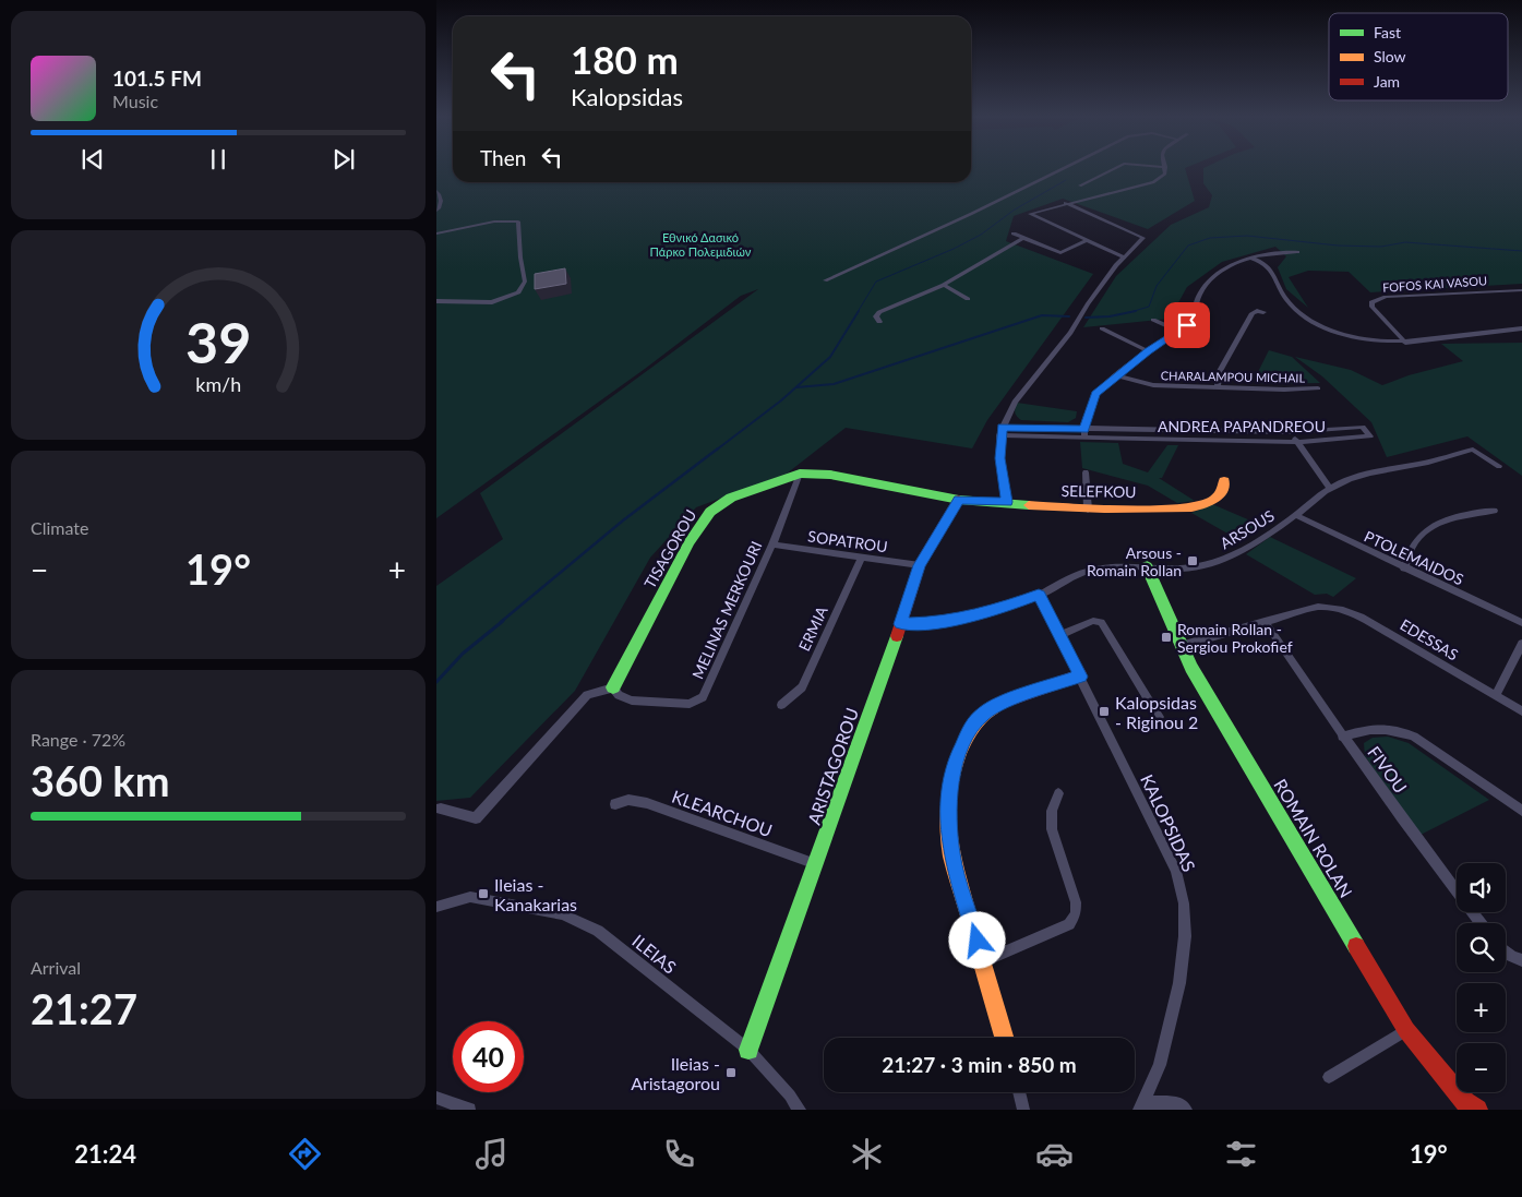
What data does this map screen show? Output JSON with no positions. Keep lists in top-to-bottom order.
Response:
{
  "streets": {
    "street": [
      "FOFOS KAI VASOU",
      "CHARALAMPOU MICHAIL",
      "ANDREA PAPANDREOU",
      "SELEFKOU",
      "ARSOUS",
      "SOPATROU",
      "TISAGOROU",
      "PTOLEMAIDOS",
      "MELINAS MERKOURI",
      "ERMIA",
      "EDESSAS",
      "ARISTAGOROU",
      "FIVOU",
      "KLEARCHOU",
      "KALOPSIDAS",
      "ROMAIN ROLAN",
      "ILEIAS"
    ]
  },
  "crossings": [
    ["SELEFKOU", "TISAGOROU"],
    ["SELEFKOU", "ARISTAGOROU"],
    ["ARSOUS", "PTOLEMAIDOS"],
    ["ARSOUS", "ARISTAGOROU"],
    ["ARSOUS", "KALOPSIDAS"],
    ["ARSOUS", "ROMAIN ROLAN"],
    ["SOPATROU", "MELINAS MERKOURI"],
    ["SOPATROU", "ERMIA"],
    ["SOPATROU", "ARISTAGOROU"],
    ["TISAGOROU", "MELINAS MERKOURI"],
    ["TISAGOROU", "ARISTAGOROU"],
    ["EDESSAS", "FIVOU"],
    ["ARISTAGOROU", "KLEARCHOU"],
    ["ARISTAGOROU", "ILEIAS"]
  ],
  "parks": ["Εθνικό Δασικό Πάρκο Πολεμιδιών"],
  "places": {
    "transit": [
      "Arsous - Romain Rollan",
      "Romain Rollan - Sergiou Prokofief",
      "Kalopsidas - Riginou 2",
      "Ileias - Kanakarias",
      "Ileias - Aristagorou"
    ]
  },
  "legend": ["Fast", "Slow", "Jam"],
  "page": {
    "turn": ["180 m", "Kalopsidas"],
    "song": ["101.5 FM", "Music"],
    "then": "Then",
    "tile": [
      "Climate",
      ["Range · 72%", "360 km"],
      ["Arrival", "21:27"]
    ],
    "heat": ["−", "19°", "+"],
    "map_buttons": ["+", "−"],
    "limit": "40",
    "trip": "21:27 · 3 min · 850 m",
    "tabs": ["21:24", "19°"],
    "gauge": ["39", "km/h"]
  }
}
